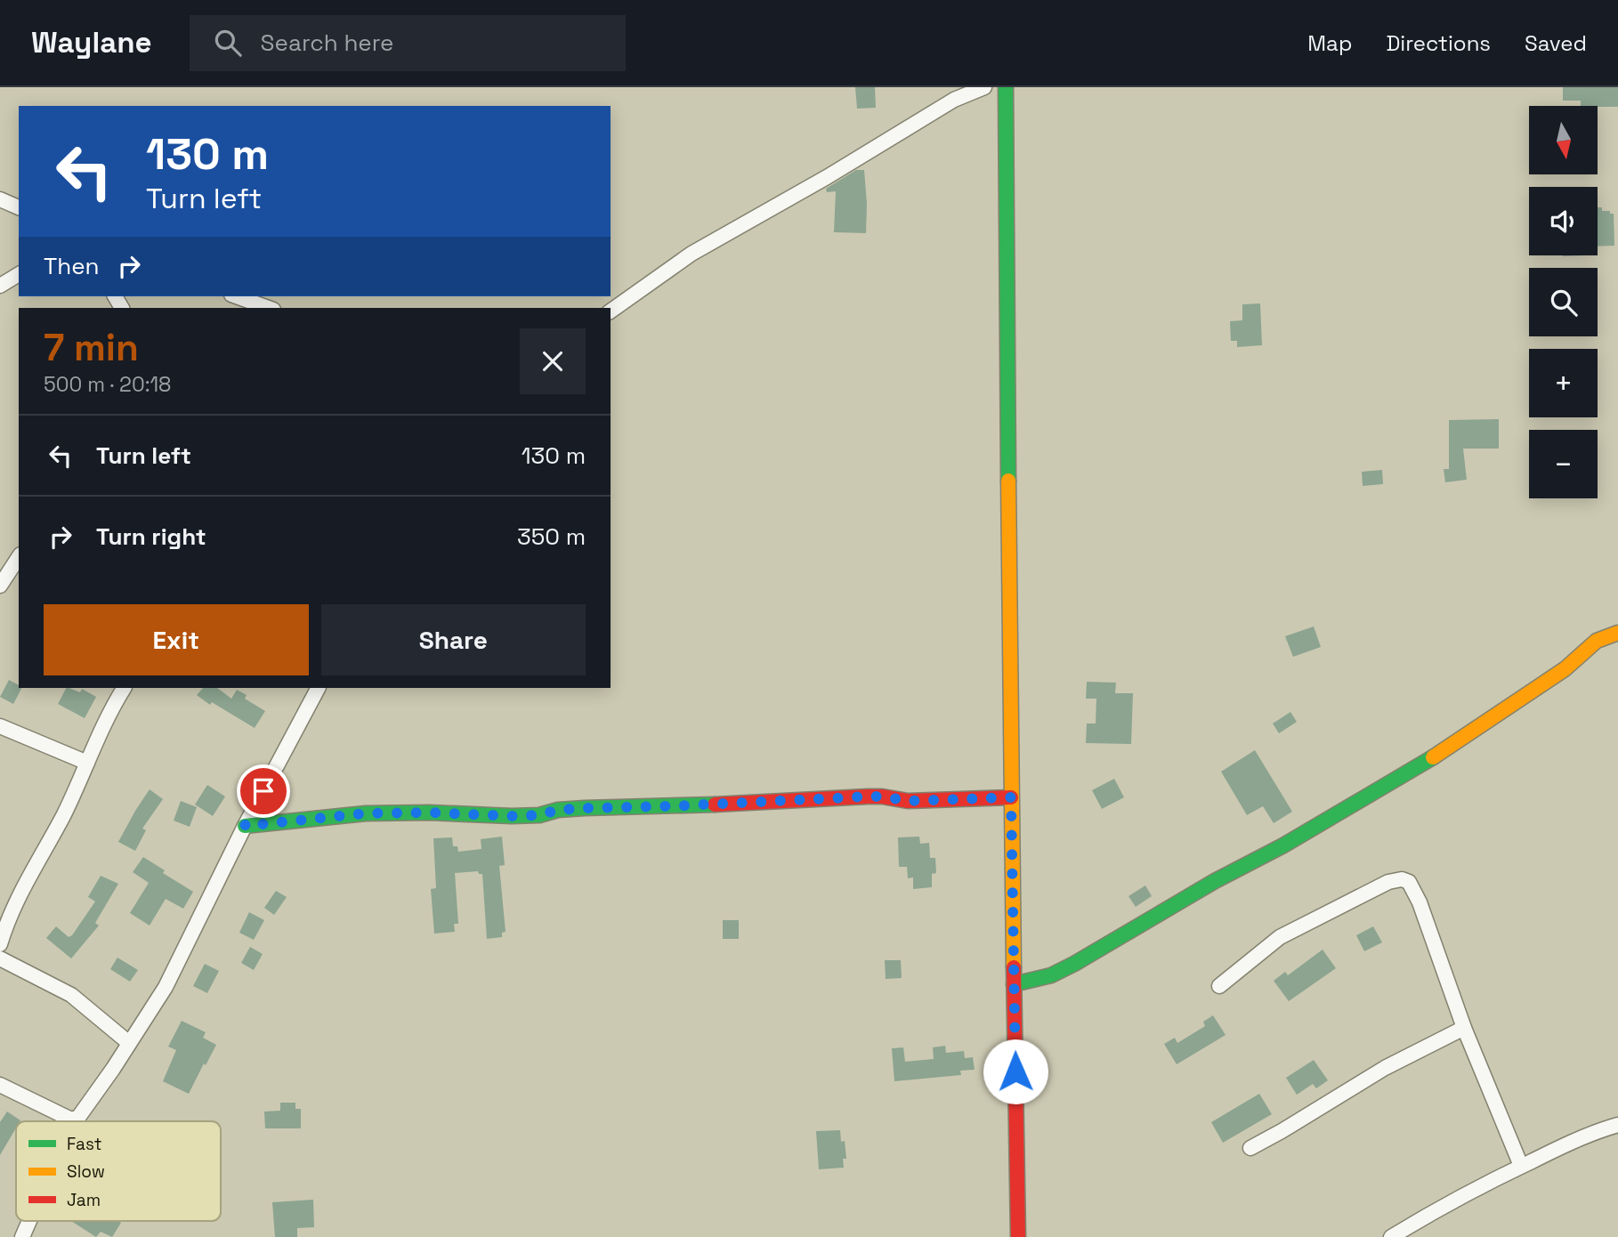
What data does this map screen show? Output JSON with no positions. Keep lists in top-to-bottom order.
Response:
{
  "legend": ["Fast", "Slow", "Jam"],
  "north": "bottom",
  "page": {
    "header": "Waylane",
    "search": "Search here",
    "nav": ["Map", "Directions", "Saved"],
    "map_buttons": ["+", "−"],
    "turn": ["130 m", "Turn left"],
    "then": "Then",
    "heading": ["7 min", "500 m · 20:18"],
    "list": [
      {
        "name": "Turn left",
        "value": "130 m"
      },
      {
        "name": "Turn right",
        "value": "350 m"
      }
    ],
    "buttons": ["Exit", "Share"]
  }
}
